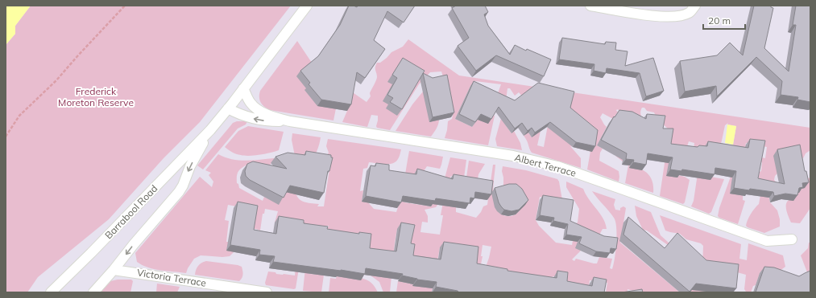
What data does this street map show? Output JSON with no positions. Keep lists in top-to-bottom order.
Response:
{
  "streets": {
    "street": ["Albert Terrace", "Barrabool Road", "Victoria Terrace"]
  },
  "crossings": [
    ["Albert Terrace", "Barrabool Road"],
    ["Barrabool Road", "Victoria Terrace"]
  ],
  "parks": ["Frederick Moreton Reserve"],
  "scale_bar": "20 m"
}
